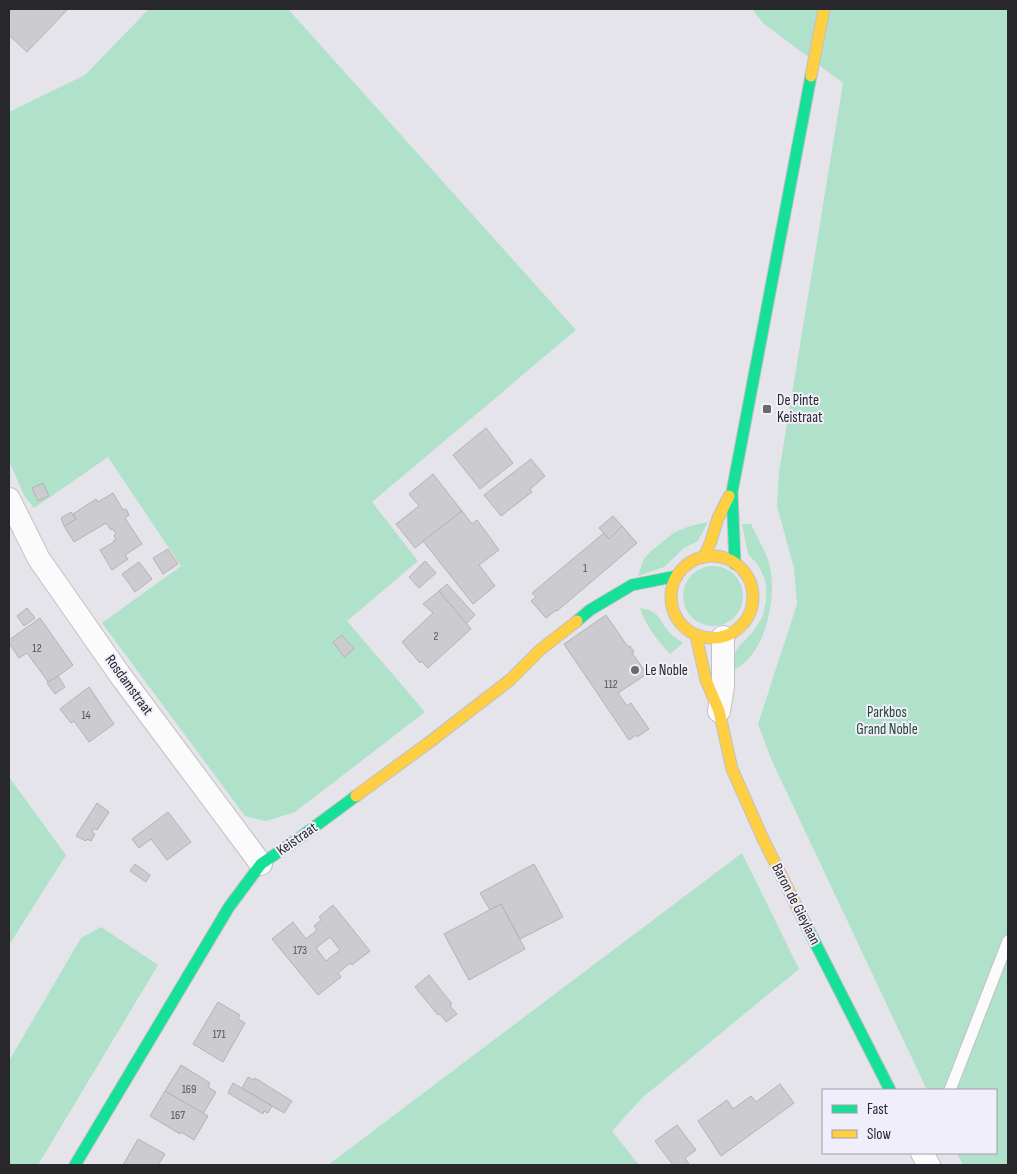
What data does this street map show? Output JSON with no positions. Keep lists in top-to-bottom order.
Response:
{
  "streets": {
    "street": ["Rosdamstraat", "Keistraat", "Baron de Gieylaan"]
  },
  "crossings": [
    ["Rosdamstraat", "Keistraat"],
    ["Keistraat", "Baron de Gieylaan"]
  ],
  "parks": ["Parkbos Grand Noble"],
  "places": {
    "transit": ["De Pinte Keistraat"],
    "other": ["Le Noble"]
  },
  "house_numbers": [
    "1",
    "2",
    "12",
    "112",
    "14",
    "173",
    "171",
    "169",
    "167"
  ],
  "legend": ["Fast", "Slow"]
}
